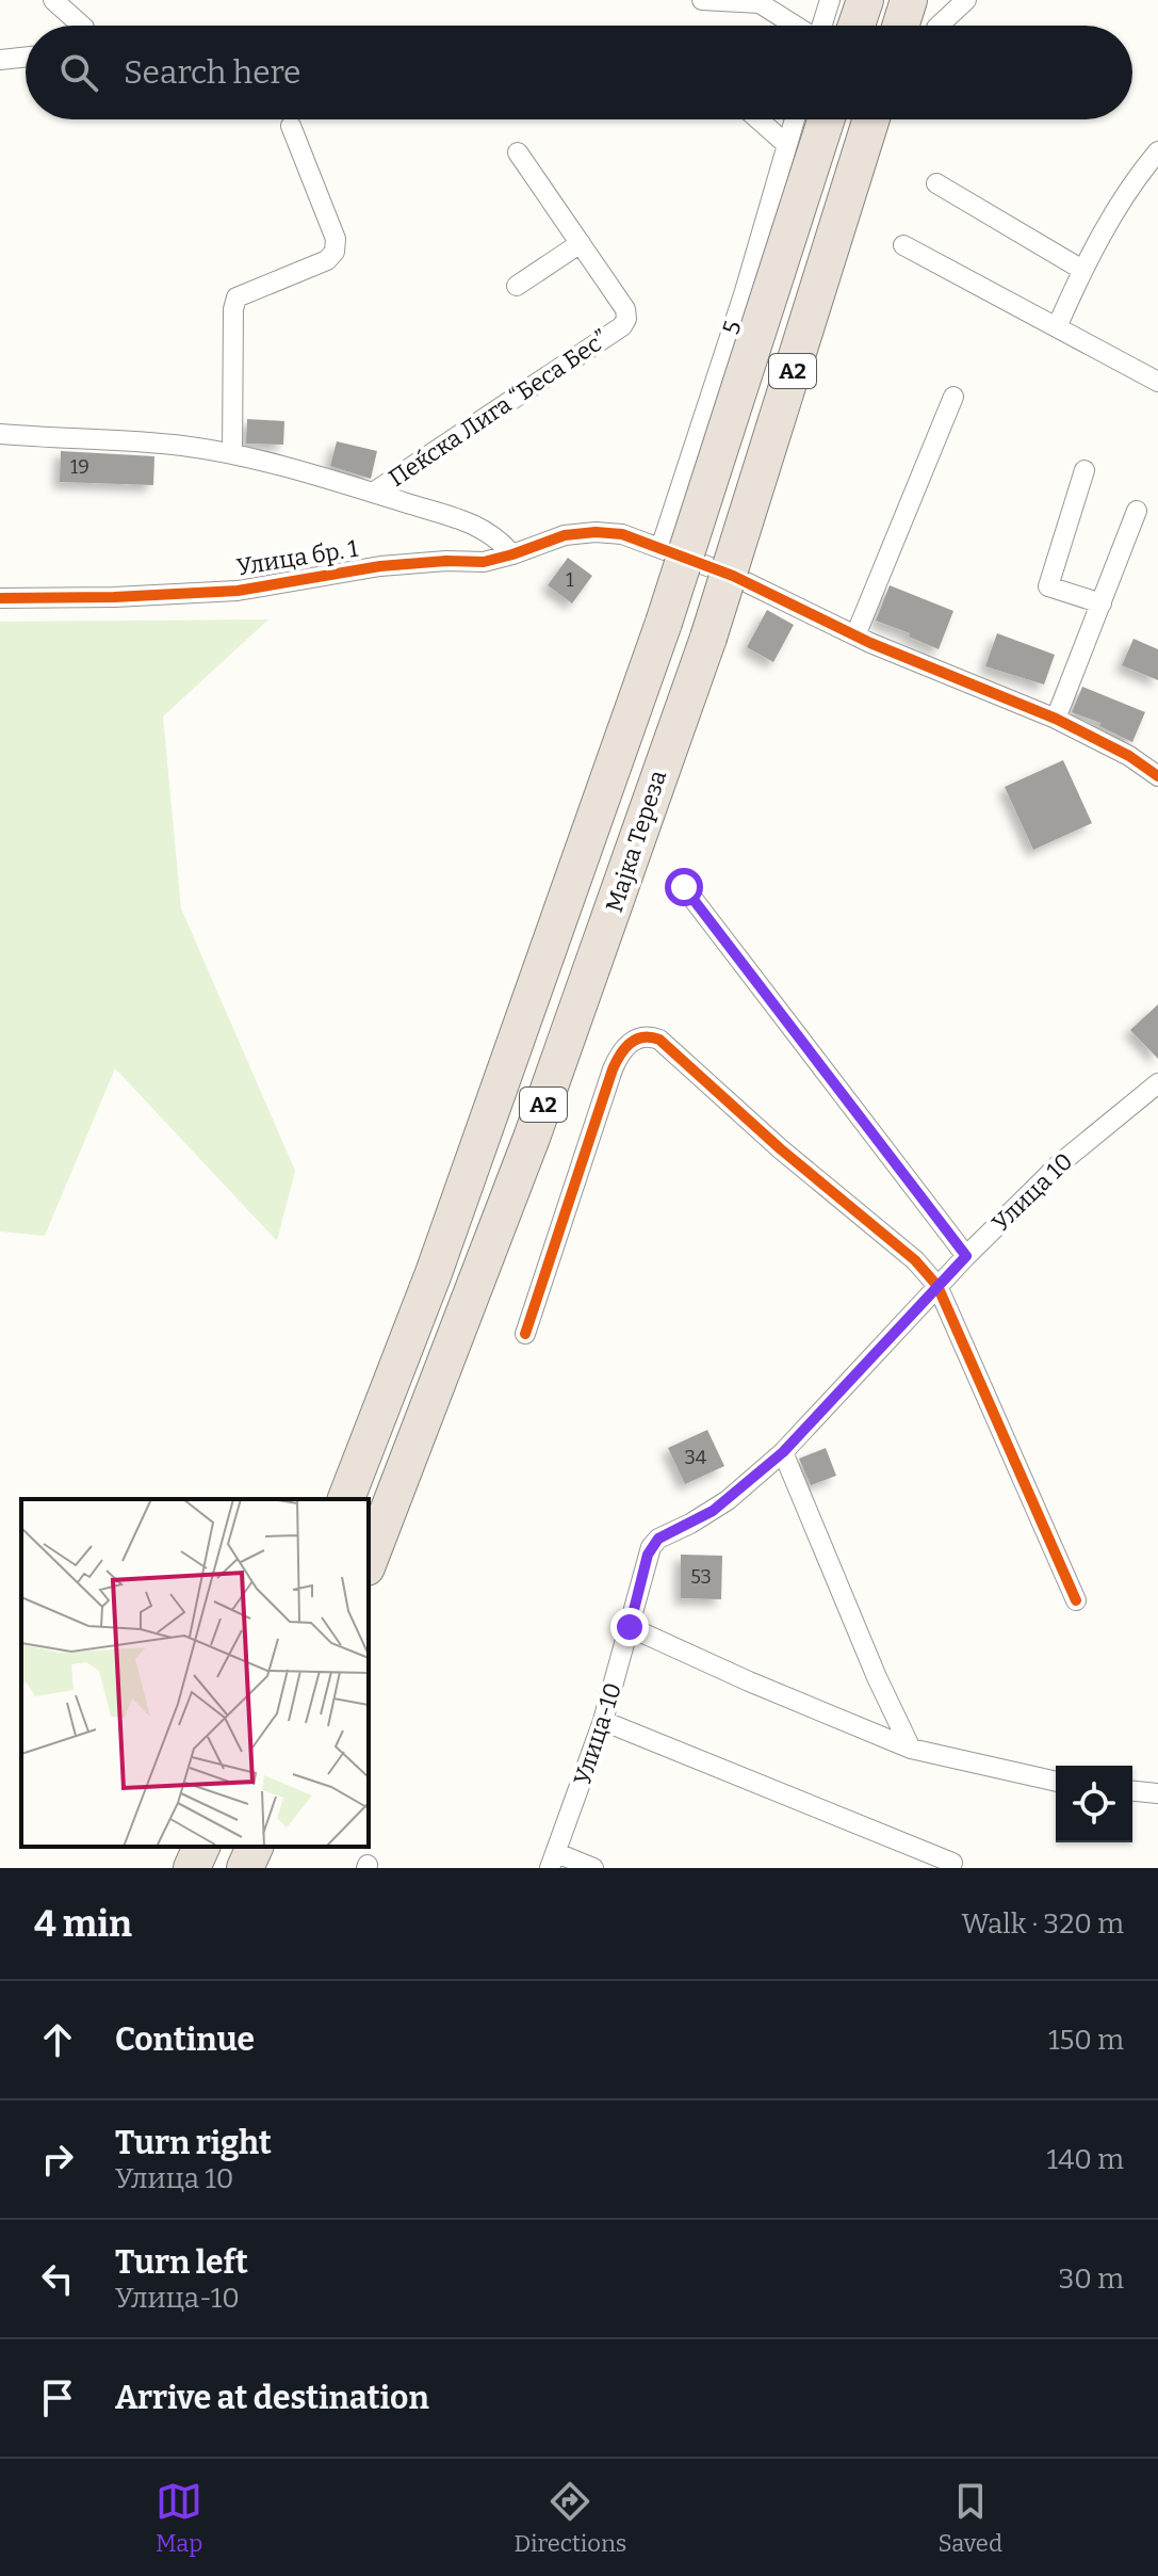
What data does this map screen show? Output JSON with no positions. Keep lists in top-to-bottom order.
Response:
{
  "streets": {
    "highway": ["A2", "Мајка Тереза"],
    "street": [
      "5",
      "Пеќска Лига “Беса Бес”",
      "Улица бр. 1",
      "Улица 10",
      "Улица-10"
    ]
  },
  "crossings": [
    ["5", "Улица бр. 1"],
    ["Пеќска Лига “Беса Бес”", "Улица бр. 1"],
    ["Улица 10", "Улица-10"]
  ],
  "house_numbers": [
    "19",
    "1",
    "34",
    "53"
  ],
  "page": {
    "search": "Search here",
    "heading": ["4 min", "Walk · 320 m"],
    "list": [
      ["Continue", "150 m"],
      ["Turn right", "Улица 10", "140 m"],
      ["Turn left", "Улица-10", "30 m"],
      "Arrive at destination"
    ],
    "nav": ["Map", "Directions", "Saved"]
  }
}
